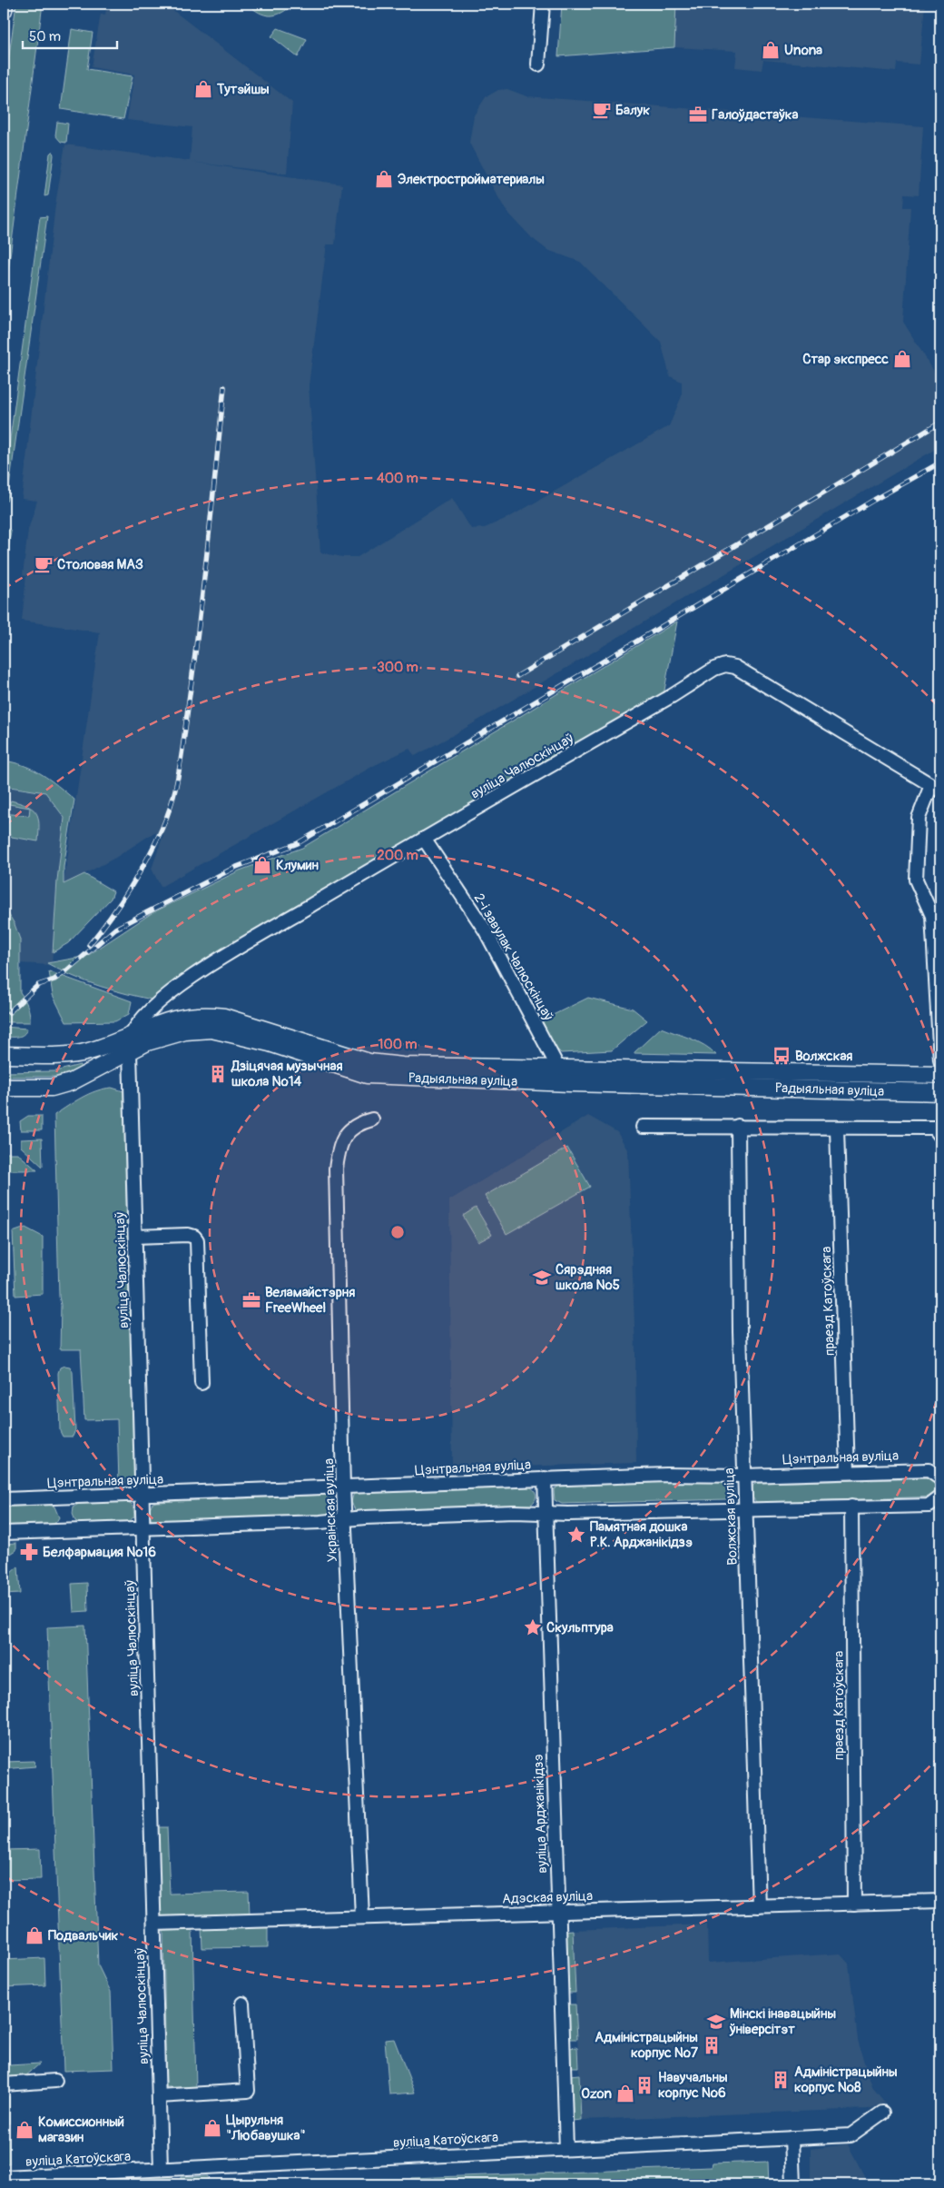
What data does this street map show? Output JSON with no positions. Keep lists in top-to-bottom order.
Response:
{
  "streets": {
    "main road": ["Радыяльная вуліца"],
    "street": [
      "вуліца Чалюскінцаў",
      "2-і завулак Чалюскінцаў",
      "праезд Катоўскага",
      "Цэнтральная вуліца",
      "Украінская вуліца",
      "Волжская вуліца",
      "вуліца Арджанікідзэ",
      "Адэская вуліца",
      "вуліца Катоўскага"
    ]
  },
  "crossings": [
    ["вуліца Чалюскінцаў", "2-і завулак Чалюскінцаў"],
    ["вуліца Чалюскінцаў", "Радыяльная вуліца"],
    ["вуліца Чалюскінцаў", "Цэнтральная вуліца"],
    ["вуліца Чалюскінцаў", "Адэская вуліца"],
    ["вуліца Чалюскінцаў", "вуліца Катоўскага"],
    ["2-і завулак Чалюскінцаў", "Радыяльная вуліца"],
    ["праезд Катоўскага", "Цэнтральная вуліца"],
    ["праезд Катоўскага", "Адэская вуліца"],
    ["Цэнтральная вуліца", "Украінская вуліца"],
    ["Цэнтральная вуліца", "Волжская вуліца"],
    ["Цэнтральная вуліца", "вуліца Арджанікідзэ"],
    ["Украінская вуліца", "Адэская вуліца"],
    ["Волжская вуліца", "Адэская вуліца"],
    ["вуліца Арджанікідзэ", "Адэская вуліца"],
    ["вуліца Арджанікідзэ", "вуліца Катоўскага"]
  ],
  "places": {
    "shop": [
      "Unona",
      "Тутэйшы",
      "Электростройматериалы",
      "Стар экспресс",
      "Клумин",
      "Подвальчик",
      "Ozon",
      "Цырульня \"Любавушка\"",
      "Комиссионный магазин"
    ],
    "cafe": ["Балук", "Столовая МАЗ"],
    "office": ["Галоўдастаўка", "Веламайстэрня FreeWheel"],
    "bus stop": ["Волжская"],
    "building": [
      "Дзіцячая музычная школа №14",
      "Адміністрацыйны корпус №7",
      "Адміністрацыйны корпус №8",
      "Навучальны корпус №6"
    ],
    "school or university": ["Сярэдняя школа №5", "Мінскі інавацыйны ўніверсітэт"],
    "place": ["Памятная дошка Р.К. Арджанікідзэ", "Скульптура"],
    "pharmacy": ["Белфармация №16"]
  },
  "scale_bar": "50 m",
  "rings": [
    "400 m",
    "300 m",
    "200 m",
    "100 m"
  ]
}
